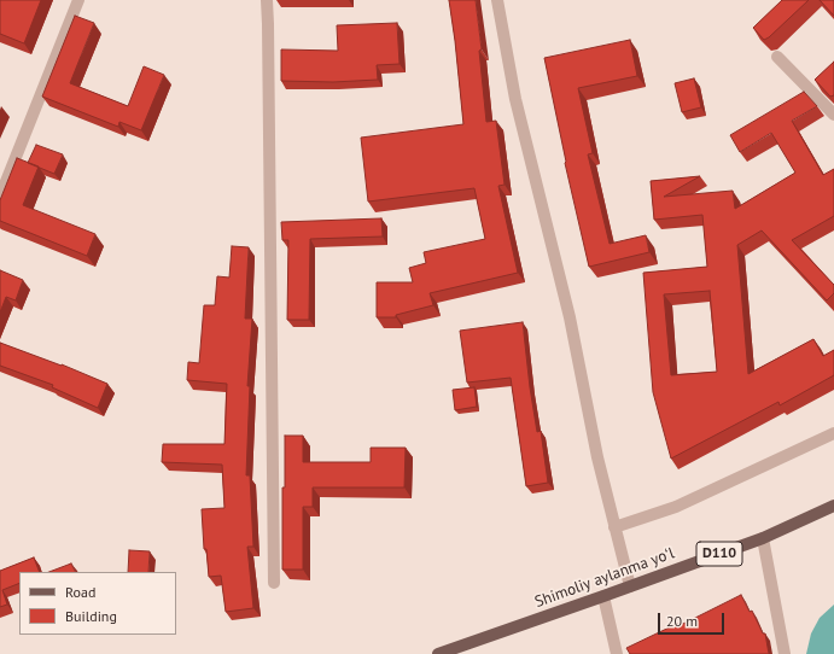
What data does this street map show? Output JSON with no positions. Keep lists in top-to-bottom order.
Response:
{
  "streets": {
    "main road": ["D110", "Shimoliy aylanma yoʻl"]
  },
  "legend": ["Road", "Building"],
  "scale_bar": "20 m"
}
